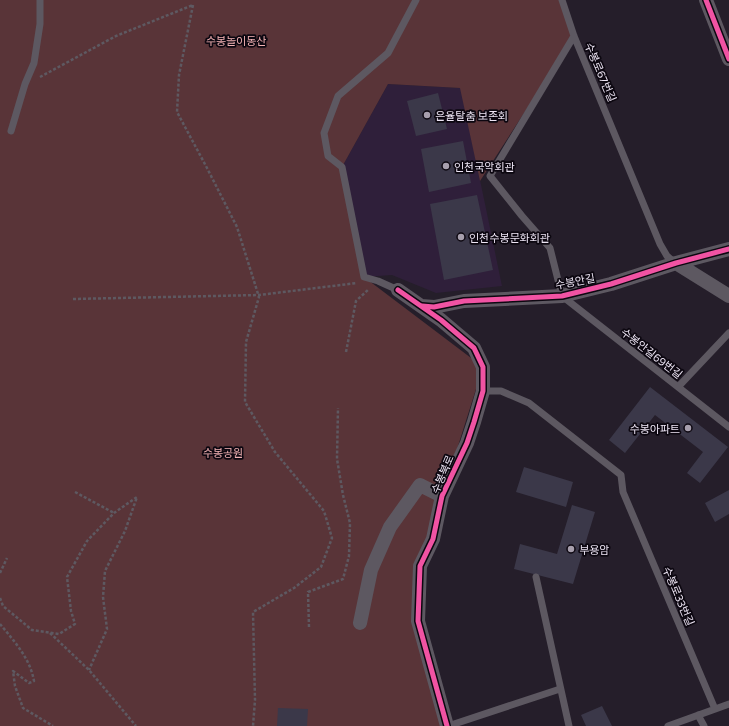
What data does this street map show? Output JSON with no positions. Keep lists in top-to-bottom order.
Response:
{
  "streets": {
    "street": ["수봉안길", "수봉북로"],
    "lane": ["수봉로67번길", "수봉안길69번길", "수봉로33번길"]
  },
  "crossings": [
    ["수봉로67번길", "수봉안길"],
    ["수봉로67번길", "수봉안길69번길"],
    ["수봉안길", "수봉안길69번길"],
    ["수봉안길", "수봉북로"],
    ["수봉북로", "수봉로33번길"]
  ],
  "parks": ["수봉놀이동산", "수봉공원"],
  "places": [
    "은율탈춤 보존회",
    "인천국악회관",
    "인천수봉문화회관",
    "수봉아파트",
    "부용암"
  ]
}
